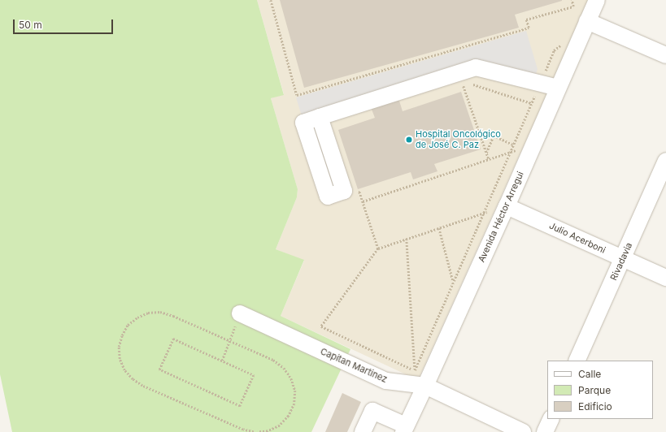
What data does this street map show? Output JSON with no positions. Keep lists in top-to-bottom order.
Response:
{
  "streets": {
    "street": [
      "Avenida Héctor Arregui",
      "Julio Acerboni",
      "Rivadavia",
      "Capitan Martinez"
    ]
  },
  "crossings": [
    ["Avenida Héctor Arregui", "Julio Acerboni"],
    ["Avenida Héctor Arregui", "Capitan Martinez"],
    ["Julio Acerboni", "Rivadavia"]
  ],
  "places": ["Hospital Oncológico de José C. Paz"],
  "legend": ["Calle", "Parque", "Edificio"],
  "scale_bar": "50 m"
}
